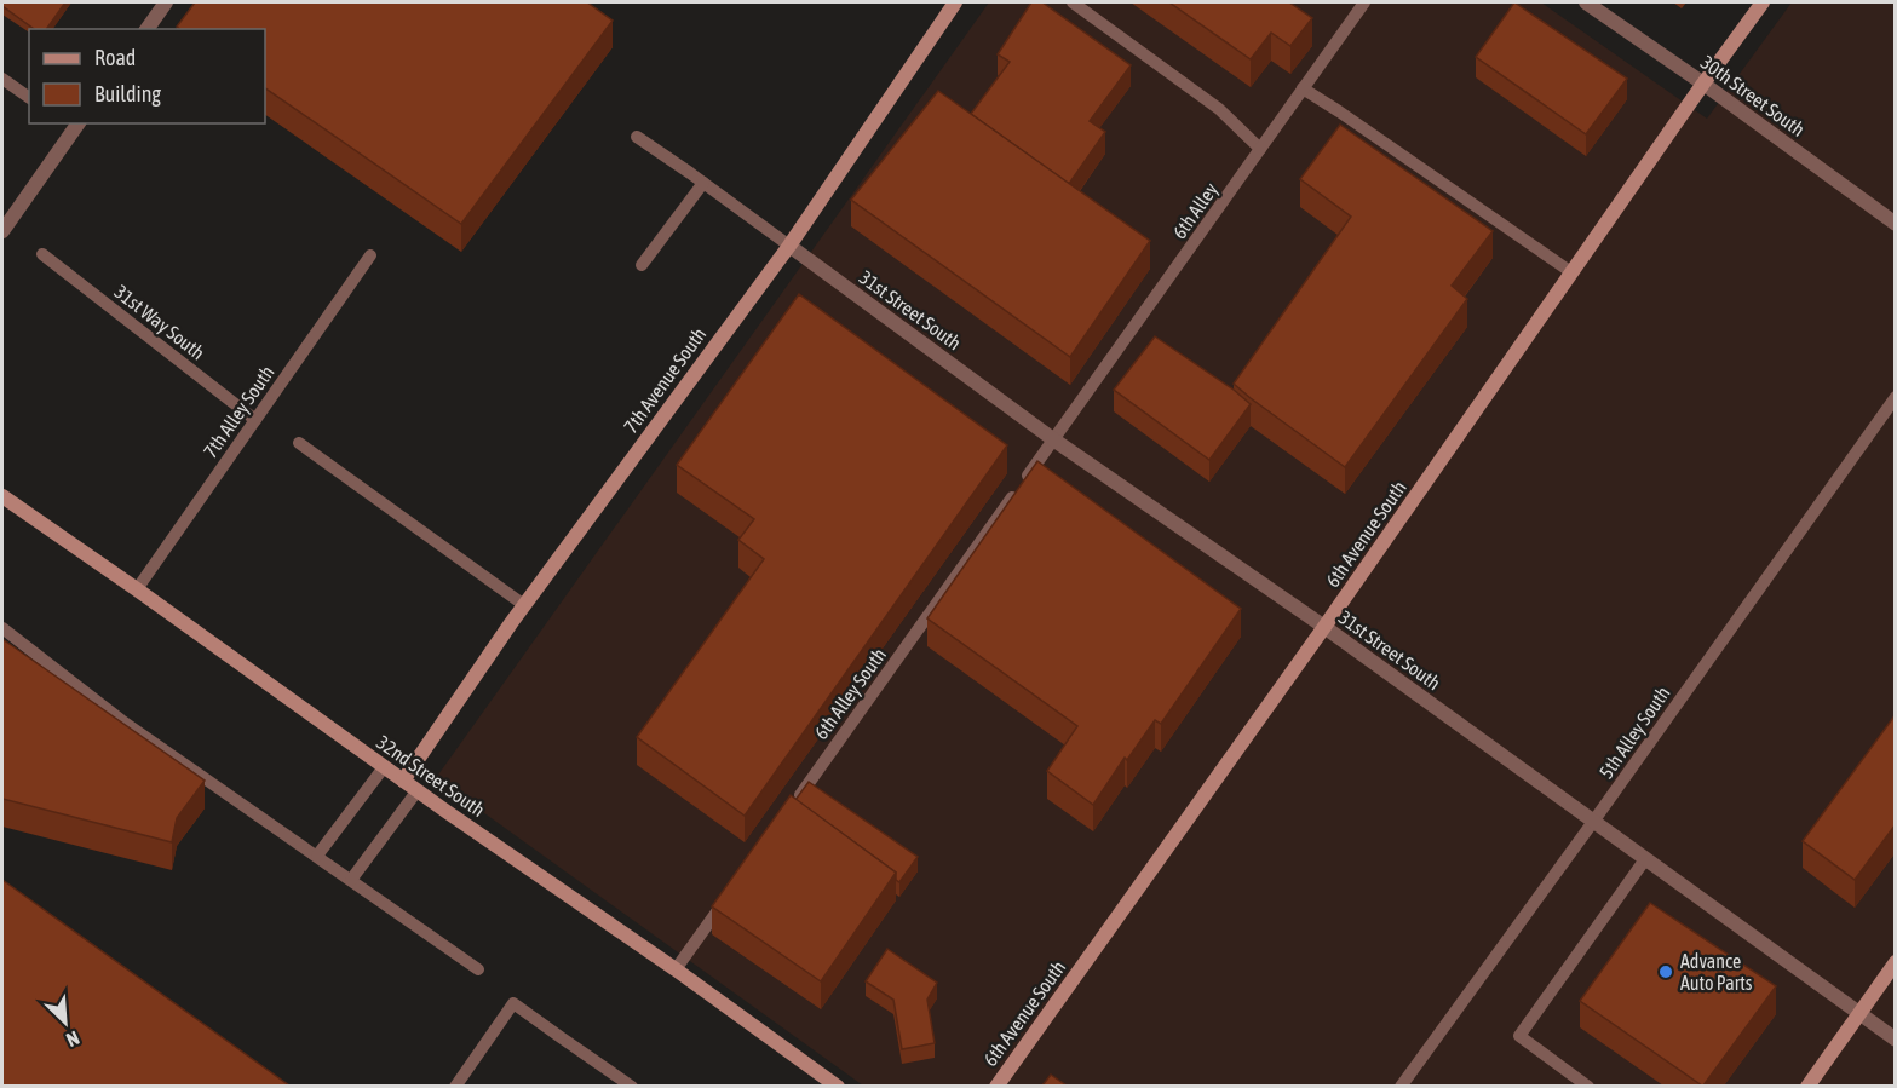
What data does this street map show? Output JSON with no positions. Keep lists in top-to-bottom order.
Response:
{
  "streets": {
    "main road": ["7th Avenue South", "6th Avenue South", "32nd Street South"],
    "street": ["30th Street South", "31st Street South"],
    "lane": [
      "6th Alley",
      "31st Way South",
      "7th Alley South",
      "6th Alley South",
      "5th Alley South"
    ]
  },
  "crossings": [
    ["30th Street South", "6th Avenue South"],
    ["6th Alley", "31st Street South"],
    ["6th Alley", "6th Alley South"],
    ["31st Street South", "7th Avenue South"],
    ["31st Street South", "6th Avenue South"],
    ["31st Street South", "6th Alley South"],
    ["31st Street South", "5th Alley South"],
    ["31st Way South", "7th Alley South"],
    ["7th Avenue South", "32nd Street South"],
    ["7th Alley South", "32nd Street South"]
  ],
  "places": ["Advance Auto Parts"],
  "legend": ["Road", "Building"],
  "north": "bottom right"
}
